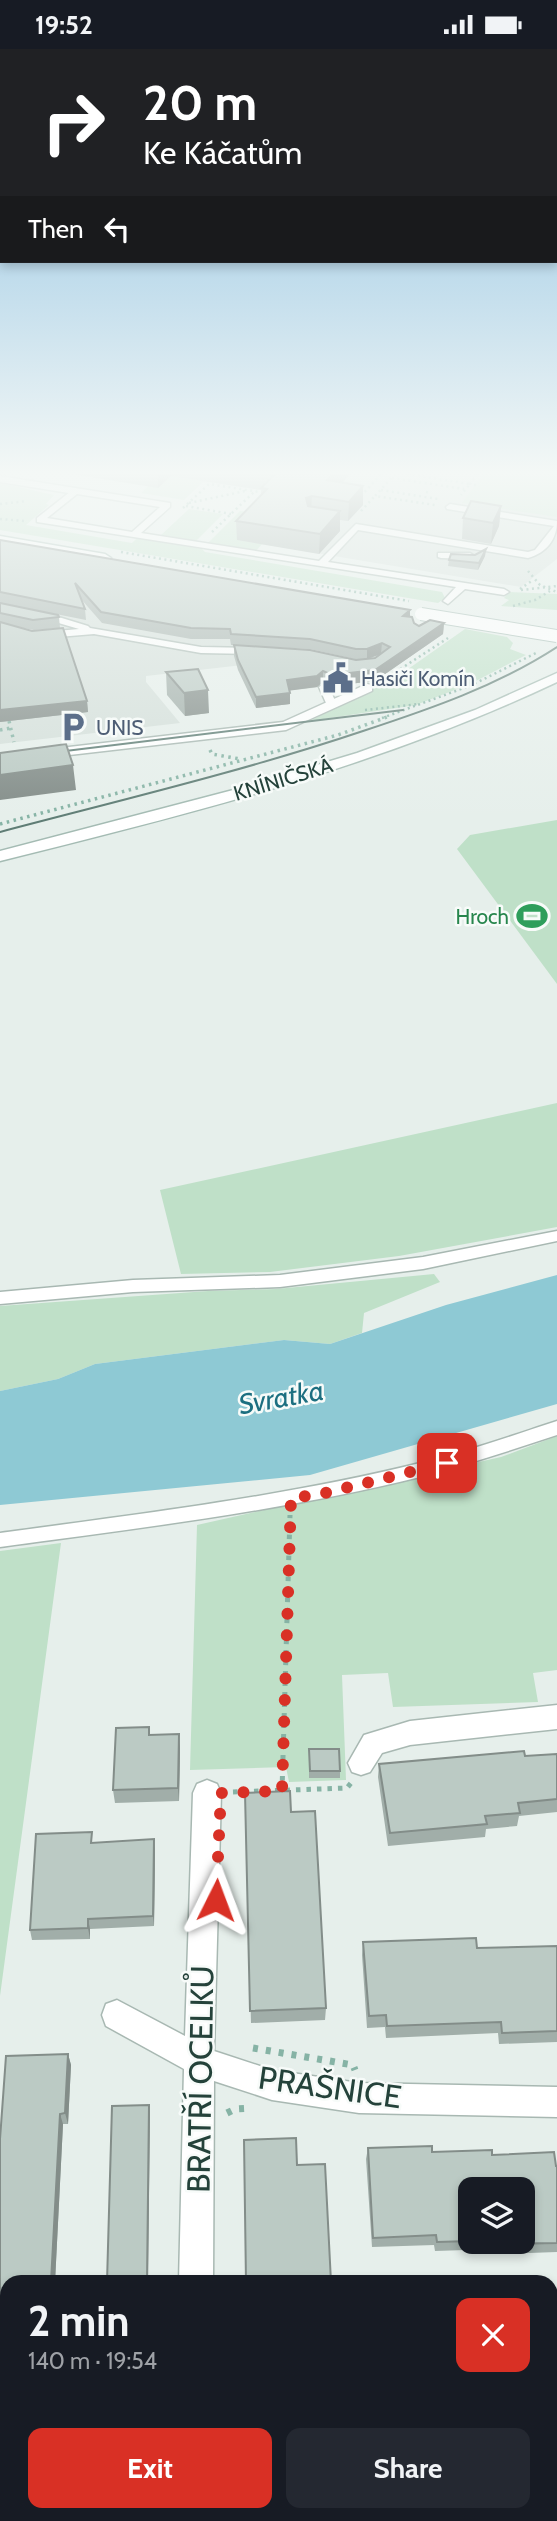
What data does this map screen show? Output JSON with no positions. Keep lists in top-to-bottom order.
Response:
{
  "streets": {
    "street": ["KNÍNIČSKÁ", "BRATŘÍ OCELKŮ", "PRAŠNICE"]
  },
  "crossings": [
    ["BRATŘÍ OCELKŮ", "PRAŠNICE"]
  ],
  "water": ["Svratka"],
  "places": {
    "public building": ["Hasiči Komín"],
    "parking": ["UNIS"],
    "sports": ["Hroch"]
  },
  "page": {
    "status": "19:52",
    "turn": ["20 m", "Ke Káčatům"],
    "then": "Then",
    "heading": ["2 min", "140 m · 19:54"],
    "buttons": ["Exit", "Share"]
  }
}
